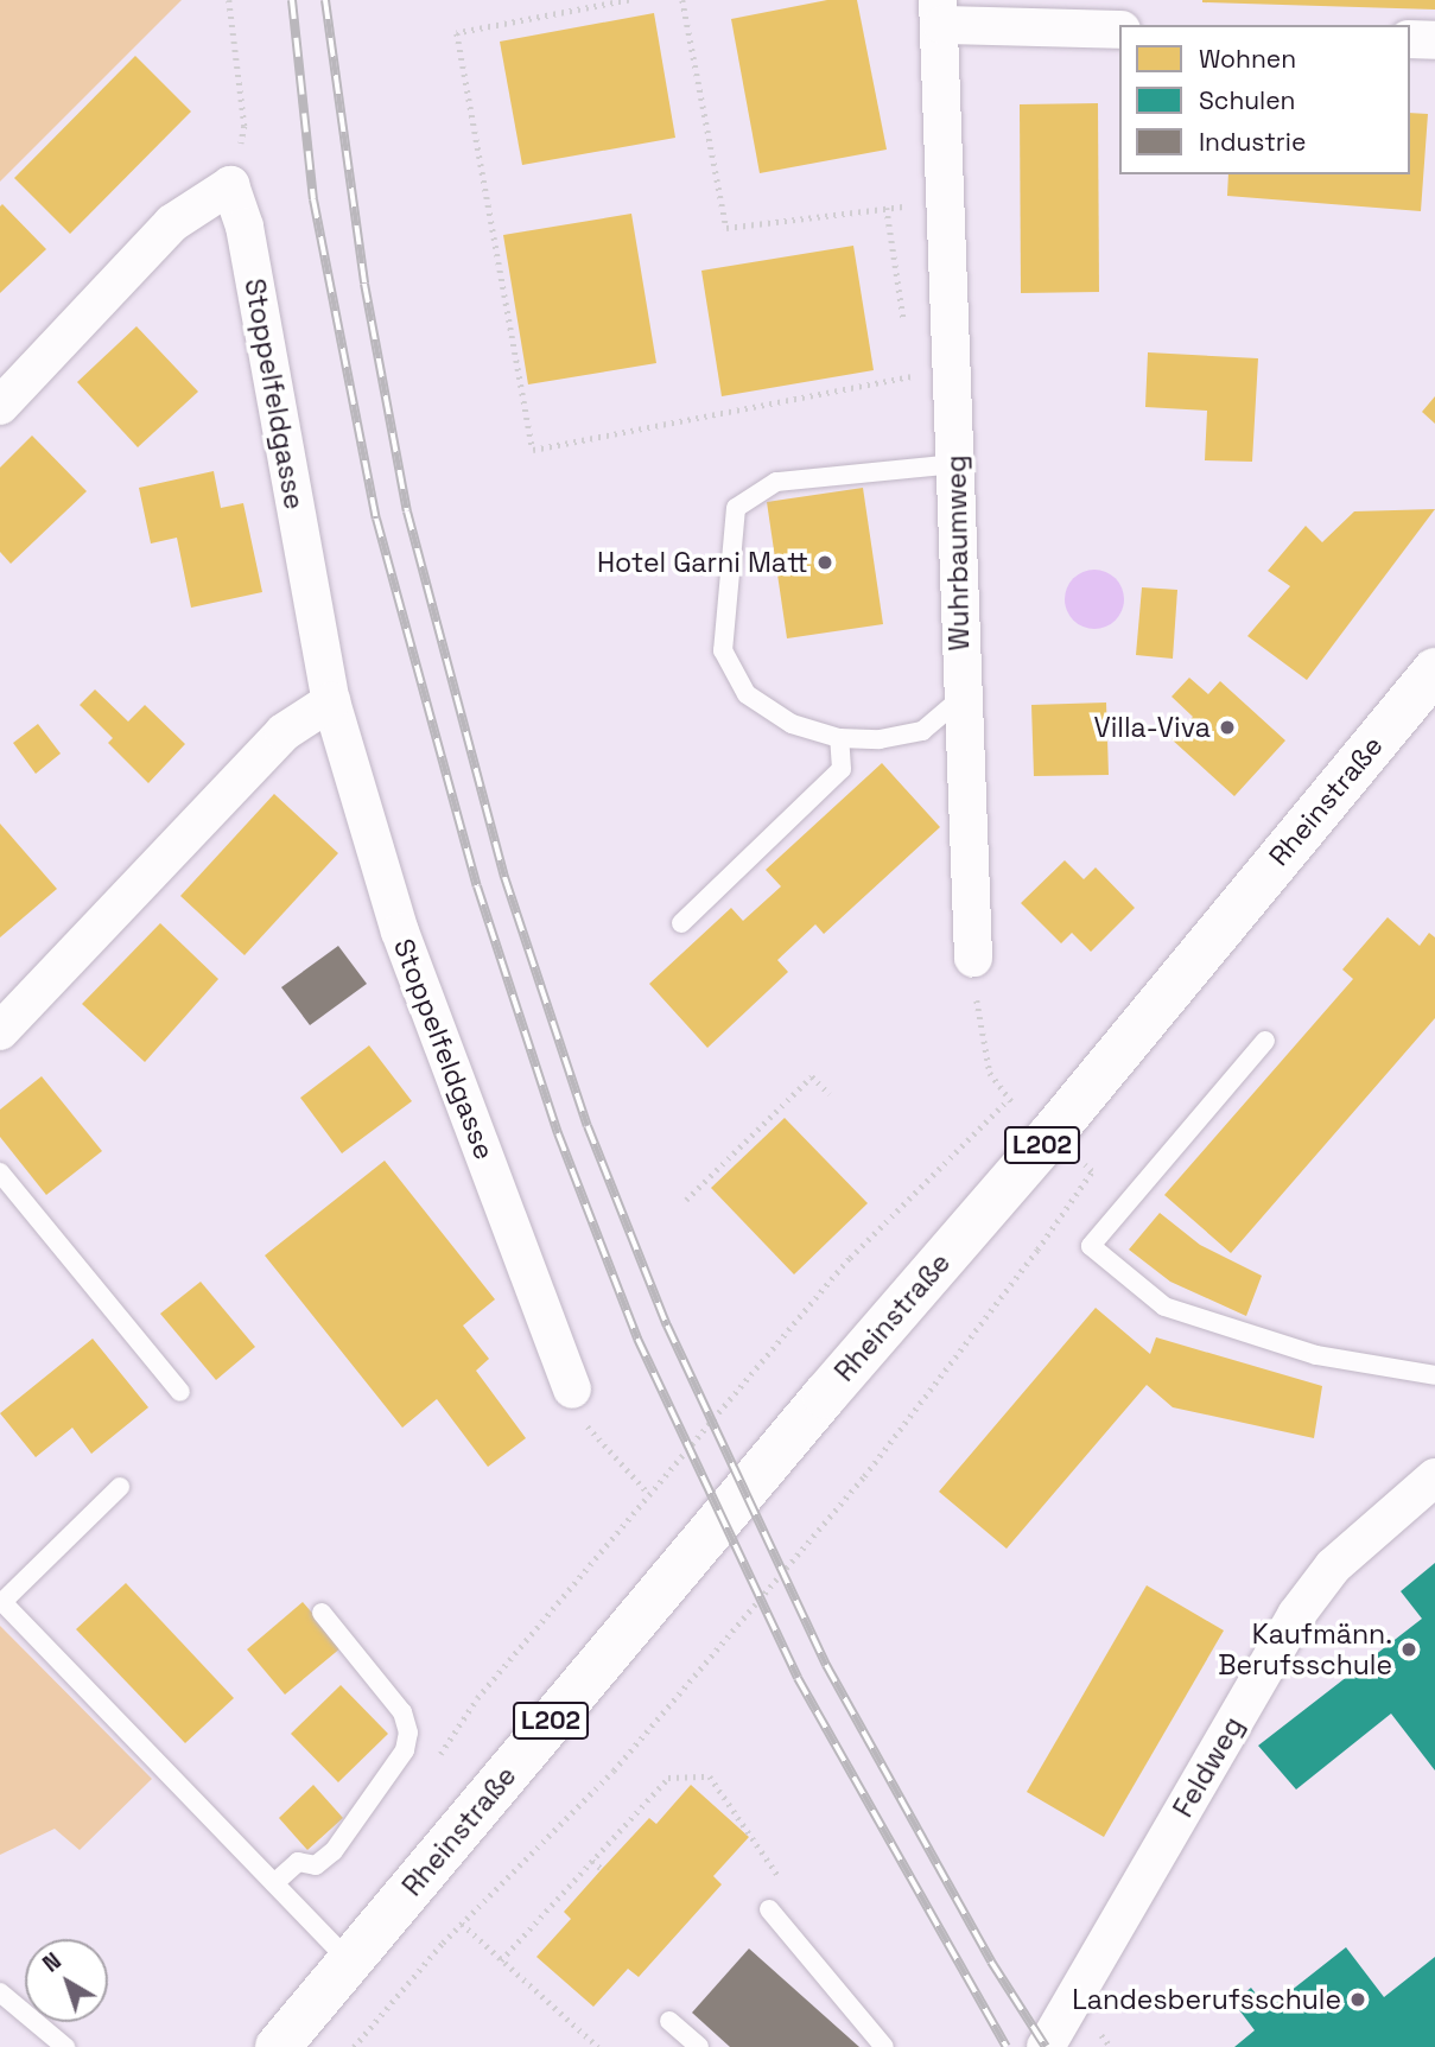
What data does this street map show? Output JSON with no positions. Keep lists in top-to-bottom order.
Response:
{
  "streets": {
    "main road": ["Rheinstraße", "L202"],
    "street": ["Stoppelfeldgasse", "Wuhrbaumweg", "Feldweg"]
  },
  "places": [
    "Hotel Garni Matt",
    "Villa-Viva",
    "Kaufmänn. Berufsschule",
    "Landesberufsschule"
  ],
  "legend": ["Wohnen", "Schulen", "Industrie"],
  "north": "top left"
}
